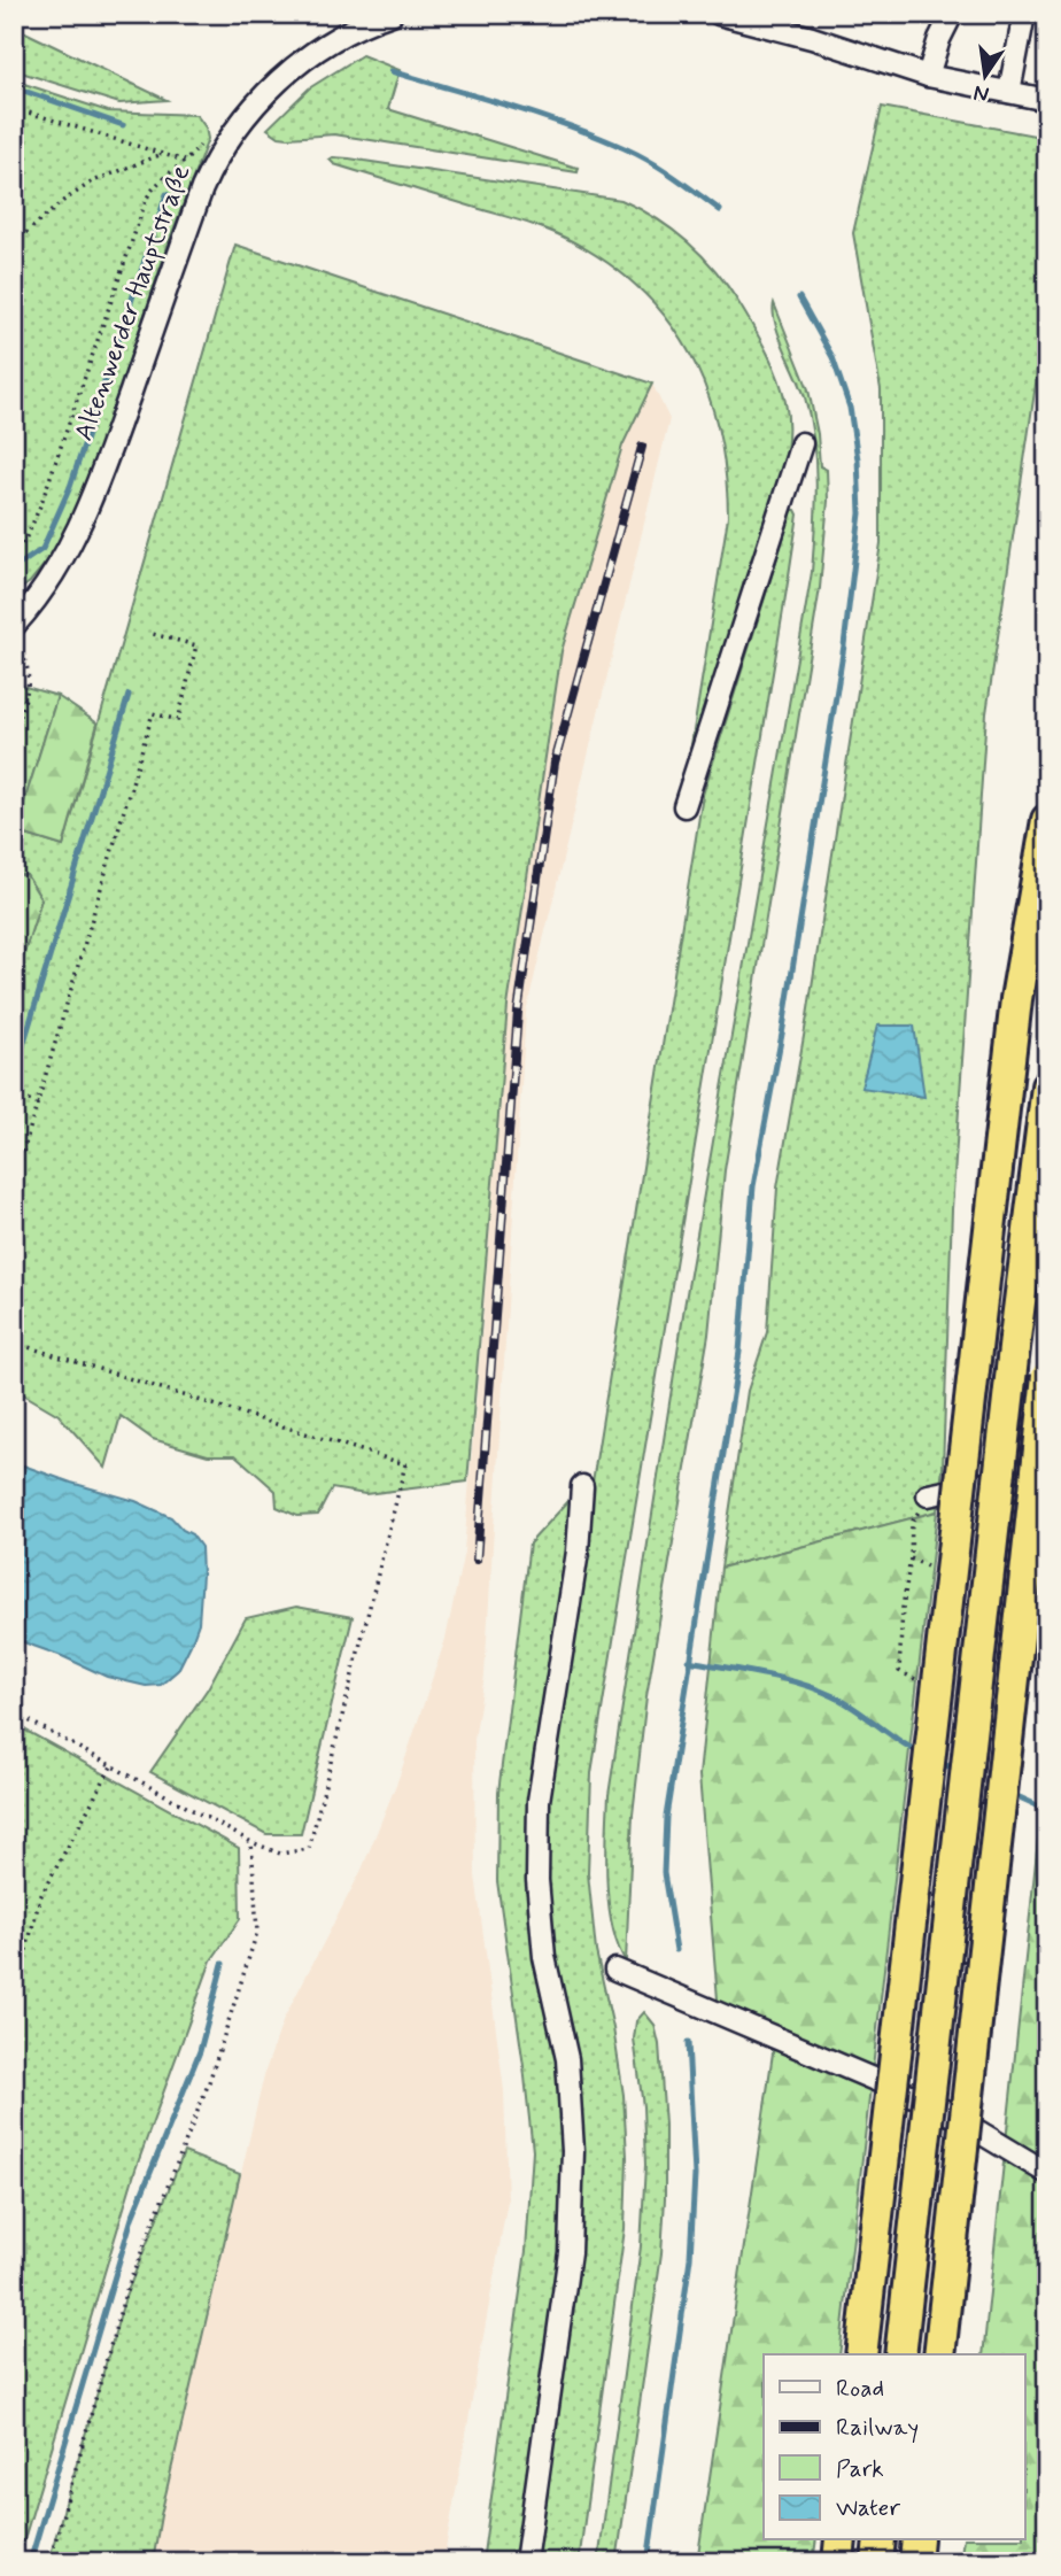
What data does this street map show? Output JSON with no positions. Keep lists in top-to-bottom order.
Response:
{
  "streets": {
    "street": ["Altenwerder Hauptstraße"]
  },
  "legend": [
    "Road",
    "Railway",
    "Park",
    "Water"
  ],
  "north": "bottom"
}
